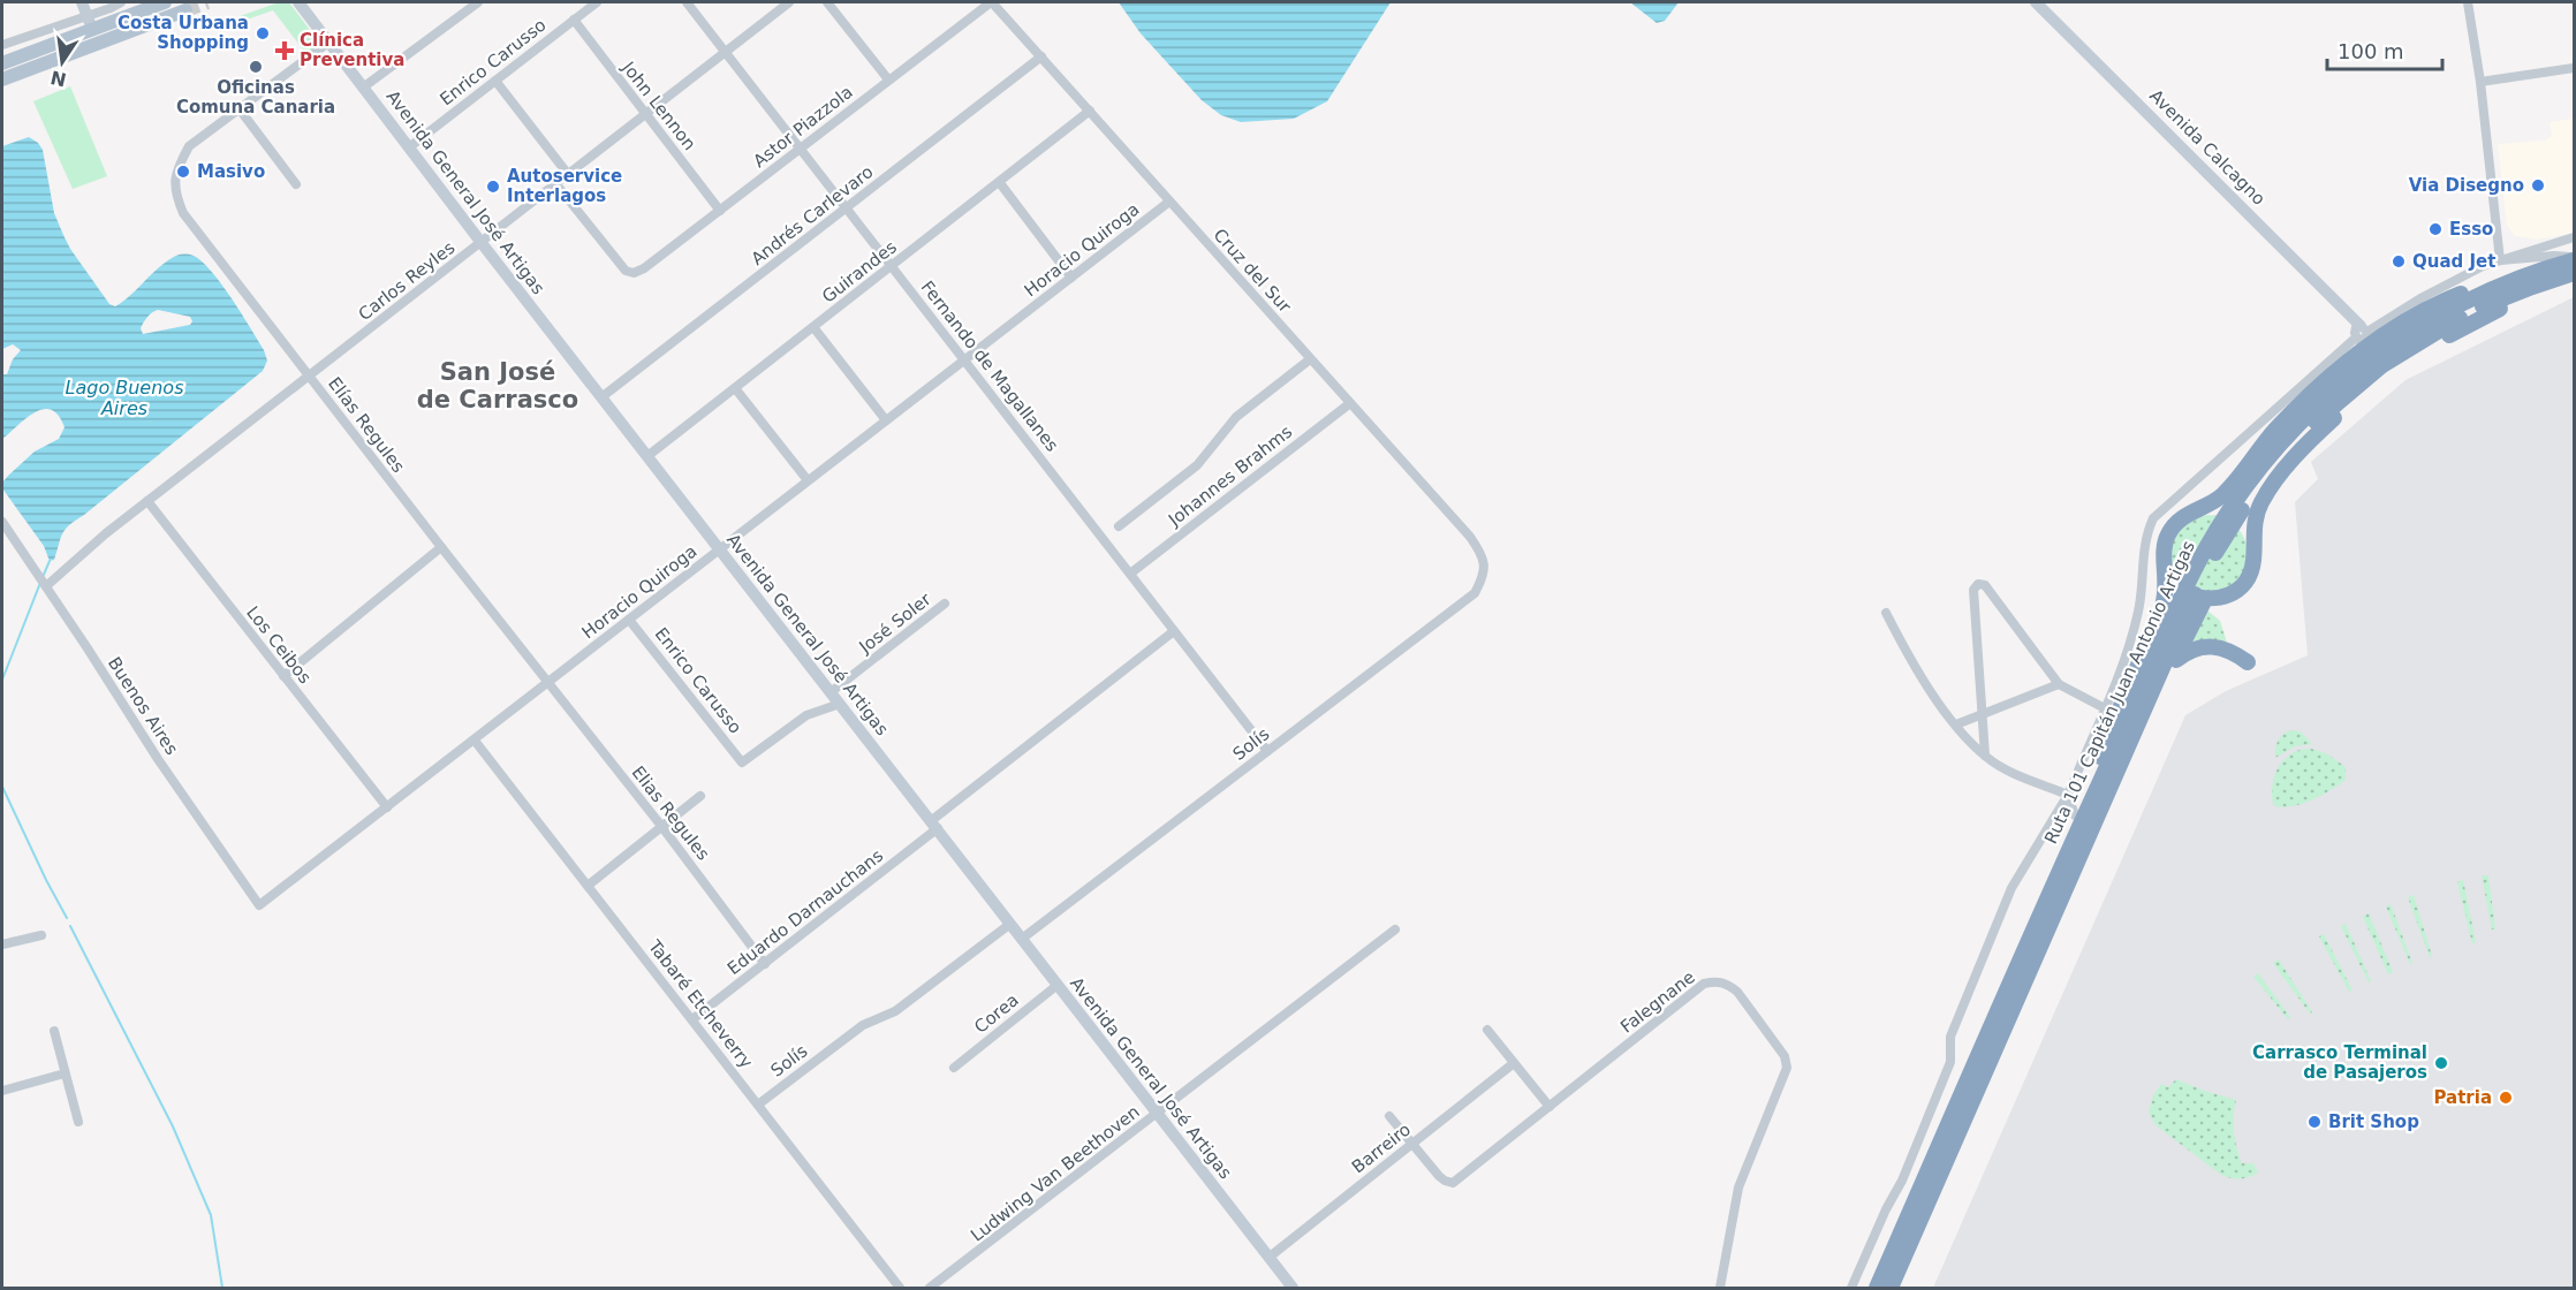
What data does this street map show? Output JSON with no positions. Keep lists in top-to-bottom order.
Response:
{
  "streets": {
    "highway": ["Ruta 101 Capitán Juan Antonio Artigas"],
    "street": [
      "Enrico Carusso",
      "John Lennon",
      "Astor Piazzola",
      "Avenida Calcagno",
      "Avenida General José Artigas",
      "Andrés Carlevaro",
      "Horacio Quiroga",
      "Cruz del Sur",
      "Guirandes",
      "Carlos Reyles",
      "Fernando de Magallanes",
      "Elías Regules",
      "Johannes Brahms",
      "José Soler",
      "Los Ceibos",
      "Buenos Aires",
      "Solís",
      "Elias Regules",
      "Eduardo Darnauchans",
      "Falegnane",
      "Tabaré Etcheverry",
      "Corea",
      "Barreiro",
      "Ludwing Van Beethoven"
    ]
  },
  "crossings": [
    ["Enrico Carusso", "John Lennon"],
    ["Enrico Carusso", "Avenida General José Artigas"],
    ["Enrico Carusso", "Horacio Quiroga"],
    ["John Lennon", "Astor Piazzola"],
    ["John Lennon", "Carlos Reyles"],
    ["Astor Piazzola", "Cruz del Sur"],
    ["Astor Piazzola", "Carlos Reyles"],
    ["Astor Piazzola", "Fernando de Magallanes"],
    ["Avenida General José Artigas", "Andrés Carlevaro"],
    ["Avenida General José Artigas", "Horacio Quiroga"],
    ["Avenida General José Artigas", "Guirandes"],
    ["Avenida General José Artigas", "Carlos Reyles"],
    ["Avenida General José Artigas", "José Soler"],
    ["Avenida General José Artigas", "Solís"],
    ["Avenida General José Artigas", "Eduardo Darnauchans"],
    ["Avenida General José Artigas", "Corea"],
    ["Avenida General José Artigas", "Barreiro"],
    ["Avenida General José Artigas", "Ludwing Van Beethoven"],
    ["Andrés Carlevaro", "Cruz del Sur"],
    ["Andrés Carlevaro", "Fernando de Magallanes"],
    ["Horacio Quiroga", "Cruz del Sur"],
    ["Horacio Quiroga", "Fernando de Magallanes"],
    ["Horacio Quiroga", "Elías Regules"],
    ["Horacio Quiroga", "Los Ceibos"],
    ["Horacio Quiroga", "Buenos Aires"],
    ["Horacio Quiroga", "Elias Regules"],
    ["Horacio Quiroga", "Tabaré Etcheverry"],
    ["Cruz del Sur", "Guirandes"],
    ["Cruz del Sur", "Johannes Brahms"],
    ["Cruz del Sur", "Solís"],
    ["Guirandes", "Fernando de Magallanes"],
    ["Carlos Reyles", "Fernando de Magallanes"],
    ["Carlos Reyles", "Elías Regules"],
    ["Carlos Reyles", "Los Ceibos"],
    ["Carlos Reyles", "Buenos Aires"],
    ["Fernando de Magallanes", "Johannes Brahms"],
    ["Fernando de Magallanes", "Solís"],
    ["Fernando de Magallanes", "Eduardo Darnauchans"],
    ["Elías Regules", "Elias Regules"],
    ["Solís", "Tabaré Etcheverry"],
    ["Elias Regules", "Eduardo Darnauchans"],
    ["Eduardo Darnauchans", "Tabaré Etcheverry"],
    ["Falegnane", "Barreiro"]
  ],
  "districts": ["San José de Carrasco"],
  "water": ["Lago Buenos Aires"],
  "places": {
    "other": [
      "Costa Urbana Shopping",
      "Oficinas Comuna Canaria",
      "Masivo",
      "Via Disegno",
      "Autoservice Interlagos",
      "Esso",
      "Quad Jet",
      "Carrasco Terminal de Pasajeros",
      "Patria",
      "Brit Shop"
    ],
    "health": ["Clínica Preventiva"]
  },
  "scale_bar": "100 m",
  "north": "bottom"
}
